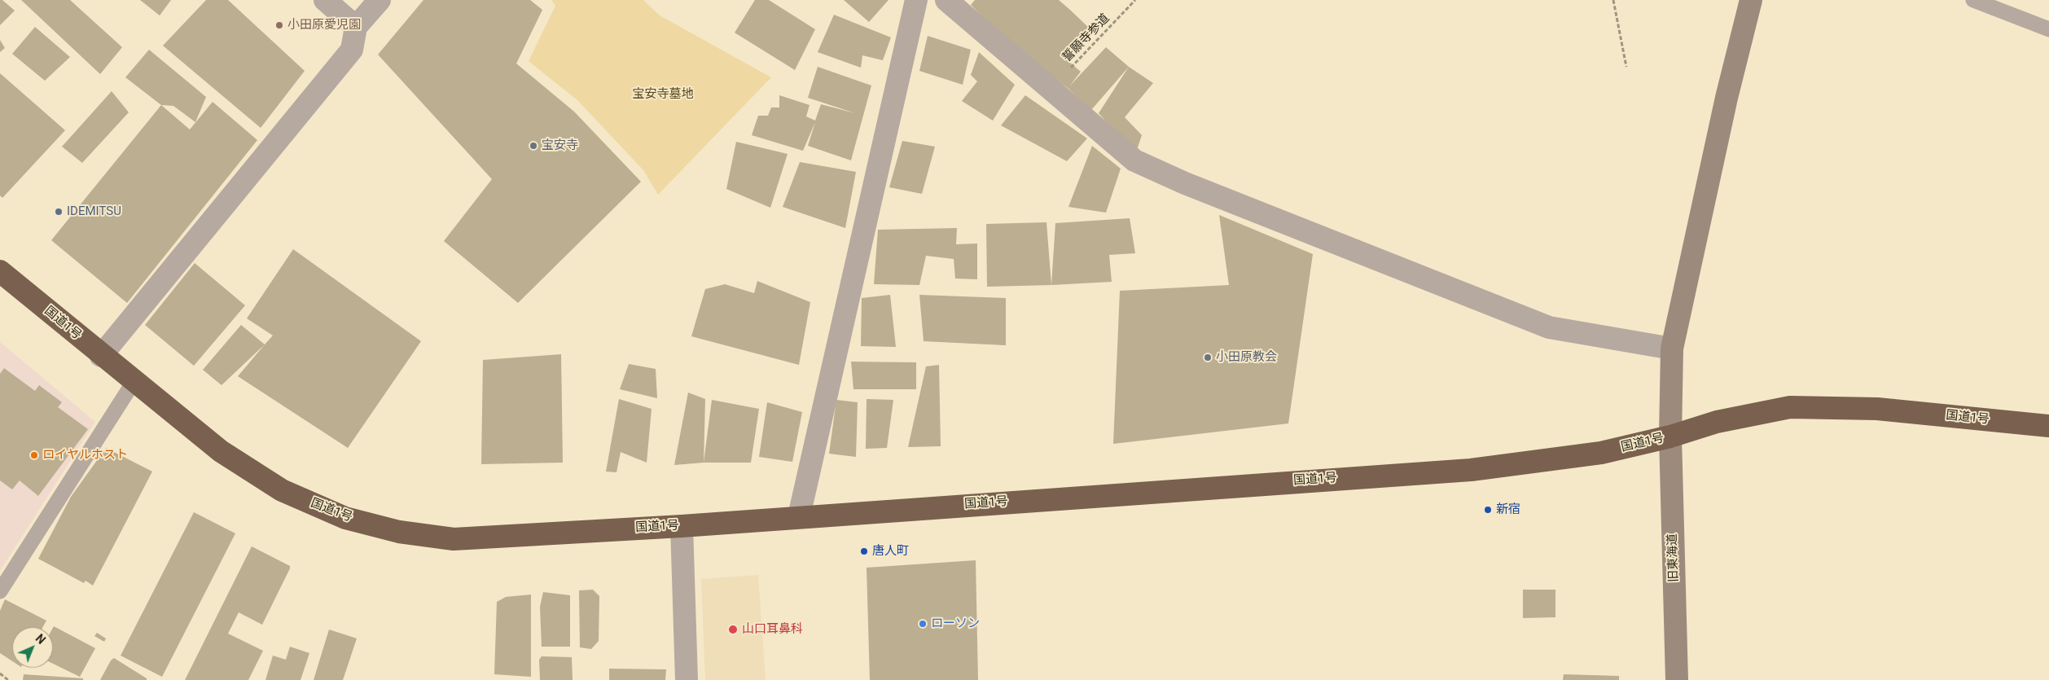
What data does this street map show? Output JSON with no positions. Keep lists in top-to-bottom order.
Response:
{
  "streets": {
    "highway": ["国道1号"],
    "street": ["旧東海道"],
    "path": ["誓願寺参道"]
  },
  "crossings": [
    ["国道1号", "旧東海道"]
  ],
  "parks": ["宝安寺墓地"],
  "places": [
    "小田原愛児園",
    "宝安寺",
    "IDEMITSU",
    "小田原教会",
    "ロイヤルホスト",
    "新宿",
    "唐人町",
    "ローソン",
    "山口耳鼻科"
  ],
  "north": "top right"
}
